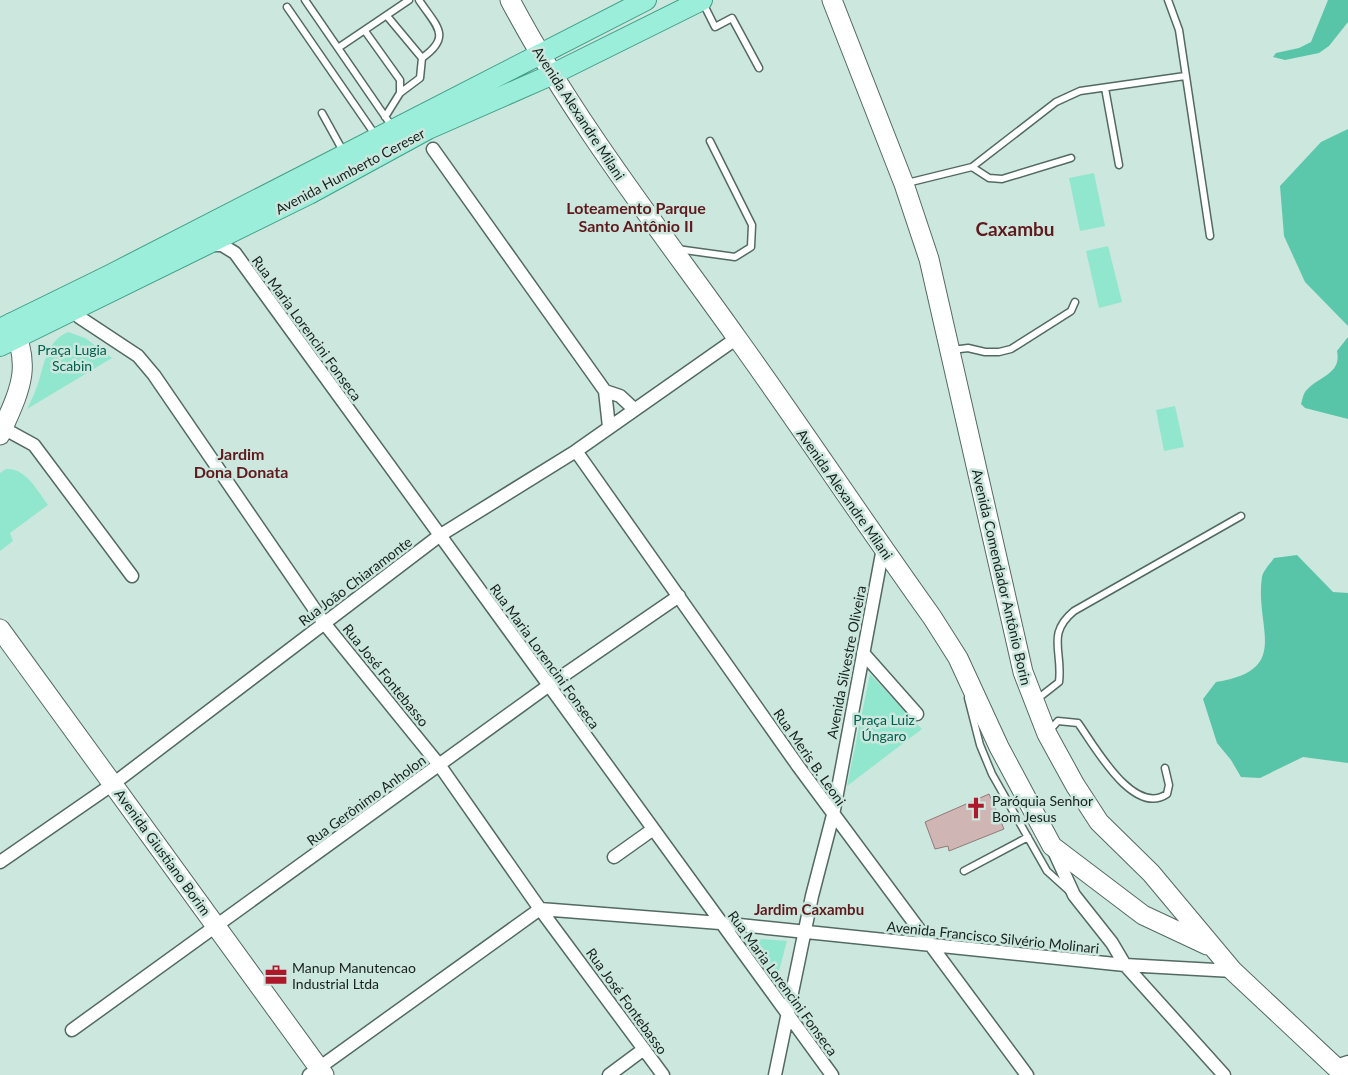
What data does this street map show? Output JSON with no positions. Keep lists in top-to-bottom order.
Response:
{
  "streets": {
    "main road": [
      "Avenida Alexandre Milani",
      "Avenida Humberto Cereser",
      "Avenida Comendador Antônio Borin",
      "Avenida Giustiano Borim"
    ],
    "street": [
      "Rua Maria Lorencini Fonseca",
      "Rua João Chiaramonte",
      "Avenida Silvestre Oliveira",
      "Rua José Fontebasso",
      "Rua Meris B. Leoni",
      "Rua Gerônimo Anholon",
      "Avenida Francisco Silvério Molinari"
    ]
  },
  "crossings": [
    ["Avenida Alexandre Milani", "Avenida Humberto Cereser"],
    ["Avenida Alexandre Milani", "Avenida Comendador Antônio Borin"],
    ["Avenida Alexandre Milani", "Rua João Chiaramonte"],
    ["Avenida Alexandre Milani", "Avenida Silvestre Oliveira"],
    ["Avenida Humberto Cereser", "Rua Maria Lorencini Fonseca"],
    ["Avenida Humberto Cereser", "Rua José Fontebasso"],
    ["Rua Maria Lorencini Fonseca", "Rua João Chiaramonte"],
    ["Rua Maria Lorencini Fonseca", "Avenida Silvestre Oliveira"],
    ["Rua Maria Lorencini Fonseca", "Rua Gerônimo Anholon"],
    ["Rua Maria Lorencini Fonseca", "Avenida Francisco Silvério Molinari"],
    ["Avenida Comendador Antônio Borin", "Avenida Francisco Silvério Molinari"],
    ["Rua João Chiaramonte", "Rua José Fontebasso"],
    ["Rua João Chiaramonte", "Rua Meris B. Leoni"],
    ["Rua João Chiaramonte", "Avenida Giustiano Borim"],
    ["Avenida Silvestre Oliveira", "Rua Meris B. Leoni"],
    ["Avenida Silvestre Oliveira", "Avenida Francisco Silvério Molinari"],
    ["Rua José Fontebasso", "Rua Gerônimo Anholon"],
    ["Rua José Fontebasso", "Avenida Francisco Silvério Molinari"],
    ["Rua Meris B. Leoni", "Rua Gerônimo Anholon"],
    ["Rua Meris B. Leoni", "Avenida Francisco Silvério Molinari"],
    ["Rua Gerônimo Anholon", "Avenida Giustiano Borim"]
  ],
  "districts": [
    "Loteamento Parque Santo Antônio II",
    "Caxambu",
    "Jardim Dona Donata",
    "Jardim Caxambu"
  ],
  "parks": ["Praça Lugia Scabin", "Praça Luiz Úngaro"],
  "places": {
    "church": ["Paróquia Senhor Bom Jesus"],
    "office": ["Manup Manutencao Industrial Ltda"]
  }
}
